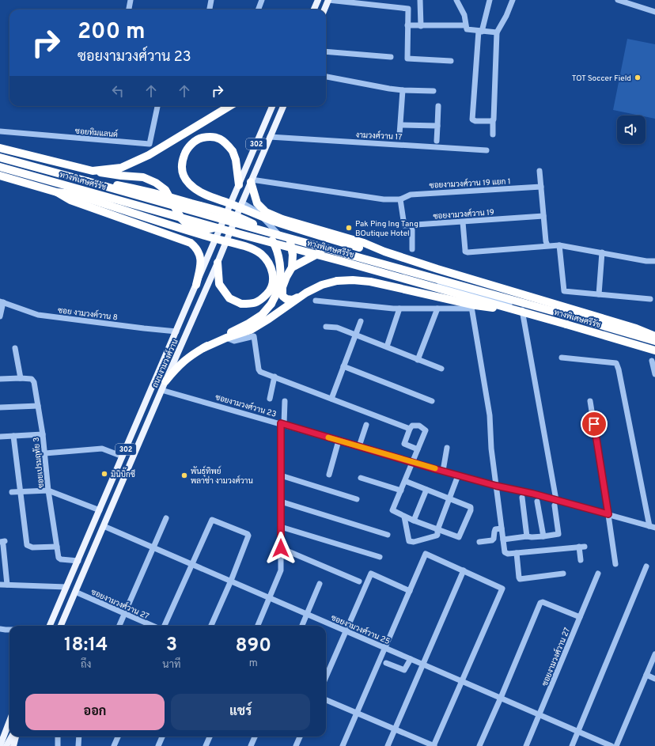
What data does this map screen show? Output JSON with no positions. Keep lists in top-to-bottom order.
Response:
{
  "streets": {
    "highway": ["ทางพิเศษศรีรัช"],
    "main road": ["302", "ถนนงามวงศ์วาน"],
    "street": [
      "ซอยทิมแลนด์",
      "งามวงศ์วาน 17",
      "ซอยงามวงศ์วาน 19 แยก 1",
      "ซอยงามวงศ์วาน 19",
      "ซอย งามวงค์วาน 8",
      "ซอยงามวงศ์วาน 23",
      "ซอยเปรมฤทัย 3",
      "ซอยงามวงศ์วาน 27",
      "ซอยงามวงศ์วาน 25"
    ]
  },
  "crossings": [
    ["งามวงศ์วาน 17", "ถนนงามวงศ์วาน"],
    ["ซอย งามวงค์วาน 8", "ถนนงามวงศ์วาน"],
    ["ถนนงามวงศ์วาน", "ซอยงามวงศ์วาน 23"],
    ["ถนนงามวงศ์วาน", "ซอยเปรมฤทัย 3"],
    ["ถนนงามวงศ์วาน", "ซอยงามวงศ์วาน 27"],
    ["ถนนงามวงศ์วาน", "ซอยงามวงศ์วาน 25"],
    ["ซอยงามวงศ์วาน 27", "ซอยงามวงศ์วาน 25"]
  ],
  "places": [
    "TOT Soccer Field",
    "Pak Ping Ing Tang BOutique Hotel",
    "มินิบิ๊กซี",
    "พันธุ์ทิพย์ พลาซ่า งามวงศ์วาน"
  ],
  "page": {
    "turn": ["200 m", "ซอยงามวงศ์วาน 23"],
    "eta": [
      "18:14",
      "ถึง",
      "3",
      "นาที",
      "890",
      "m"
    ],
    "buttons": ["ออก", "แชร์"]
  }
}
